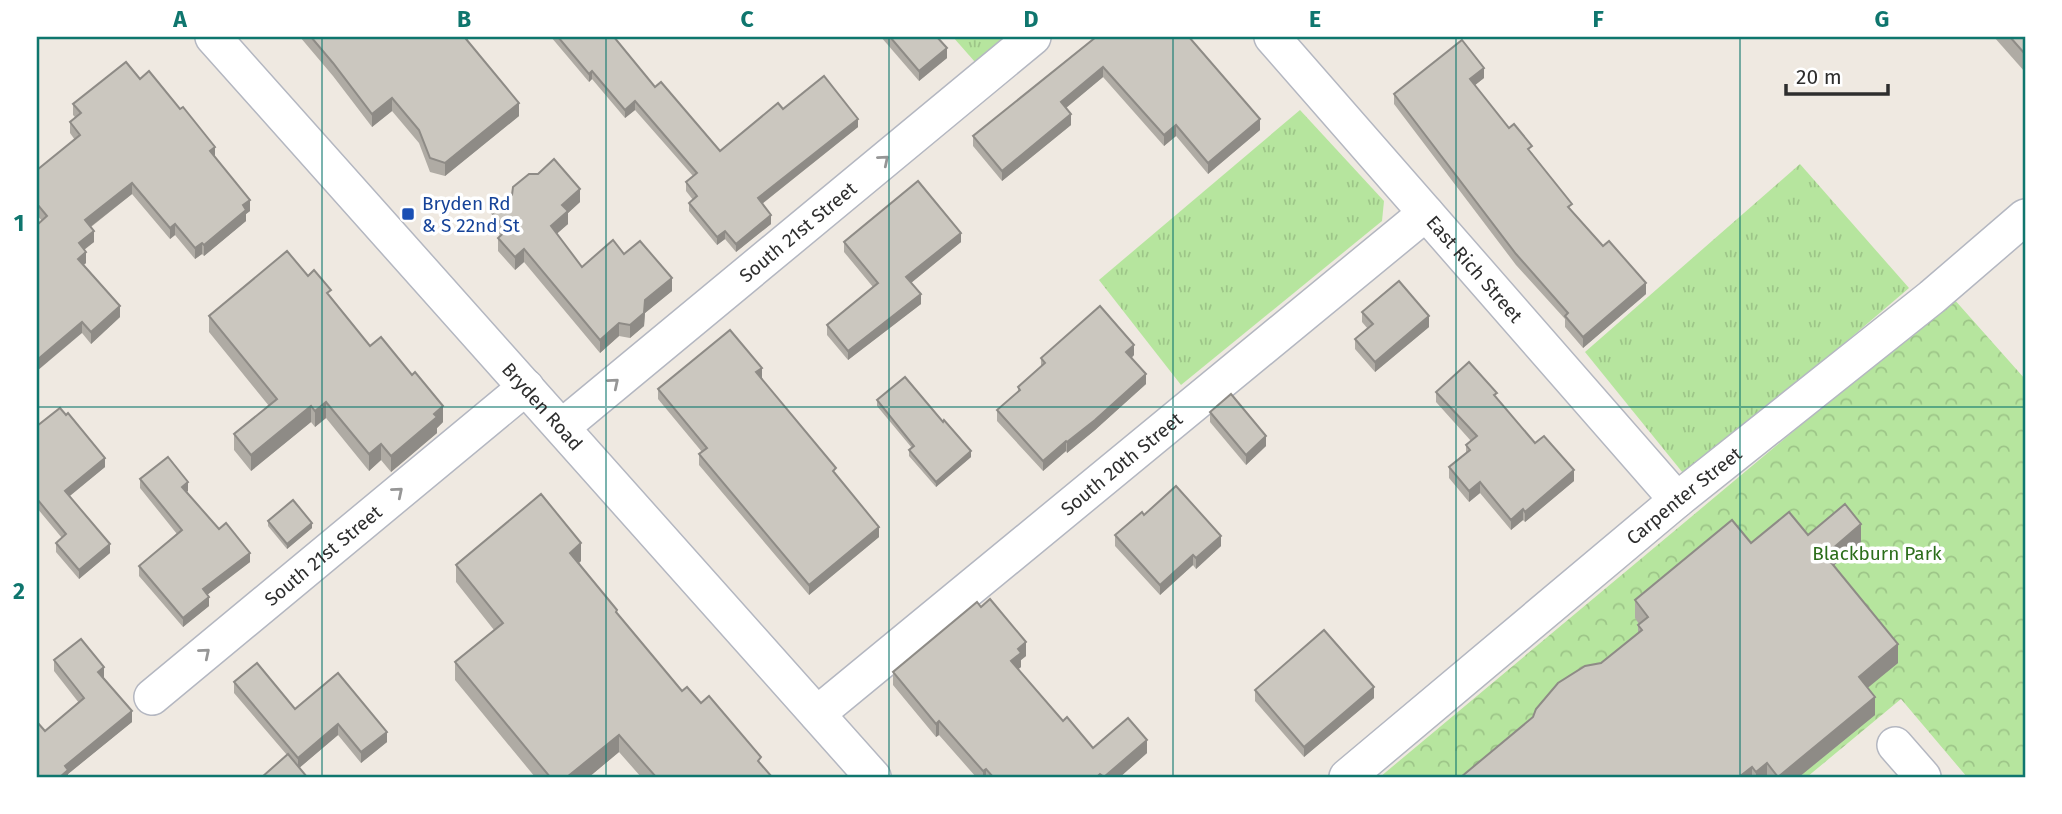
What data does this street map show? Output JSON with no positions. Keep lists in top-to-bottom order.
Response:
{
  "streets": {
    "street": [
      "South 21st Street",
      "East Rich Street",
      "Bryden Road",
      "South 20th Street",
      "Carpenter Street"
    ]
  },
  "crossings": [
    ["South 21st Street", "Bryden Road"],
    ["East Rich Street", "South 20th Street"],
    ["East Rich Street", "Carpenter Street"],
    ["Bryden Road", "South 20th Street"]
  ],
  "one_way": ["South 21st Street"],
  "parks": ["Blackburn Park"],
  "places": {
    "transit": ["Bryden Rd & S 22nd St"]
  },
  "scale_bar": "20 m",
  "grid": {
    "columns": [
      "A",
      "B",
      "C",
      "D",
      "E",
      "F",
      "G"
    ],
    "rows": ["1", "2"]
  }
}
